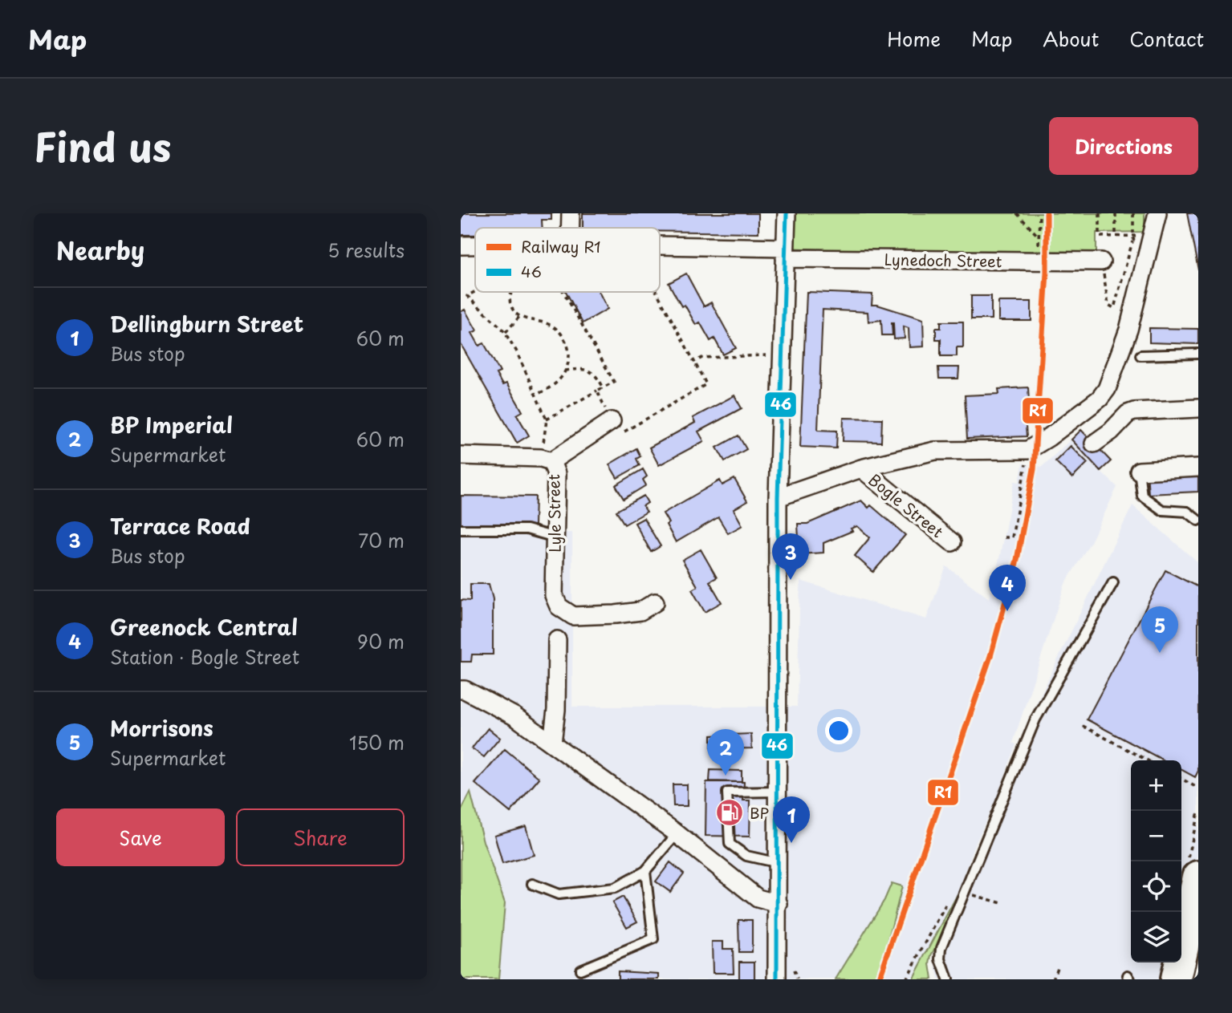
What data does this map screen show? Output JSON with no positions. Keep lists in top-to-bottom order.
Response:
{
  "streets": {
    "street": ["Lynedoch Street", "Bogle Street", "Lyle Street"]
  },
  "places": {
    "fuel station": ["BP"]
  },
  "lines": ["rail line R1", "transit line 46"],
  "legend": ["Railway R1", "46"],
  "page": {
    "header": "Map",
    "nav": [
      "Home",
      "Map",
      "About",
      "Contact"
    ],
    "title": "Find us",
    "buttons": [
      "Directions",
      ["Save", "Share"]
    ],
    "heading": ["Nearby", "5 results"],
    "list": [
      {
        "mark": "1",
        "name": "Dellingburn Street",
        "note": "Bus stop",
        "value": "60 m"
      },
      {
        "mark": "2",
        "name": "BP Imperial",
        "note": "Supermarket",
        "value": "60 m"
      },
      {
        "mark": "3",
        "name": "Terrace Road",
        "note": "Bus stop",
        "value": "70 m"
      },
      {
        "mark": "4",
        "name": "Greenock Central",
        "note": "Station · Bogle Street",
        "value": "90 m"
      },
      {
        "mark": "5",
        "name": "Morrisons",
        "note": "Supermarket",
        "value": "150 m"
      }
    ],
    "pins": [
      "3",
      "4",
      "5",
      "2",
      "1"
    ],
    "map_buttons": ["+", "−"]
  }
}
